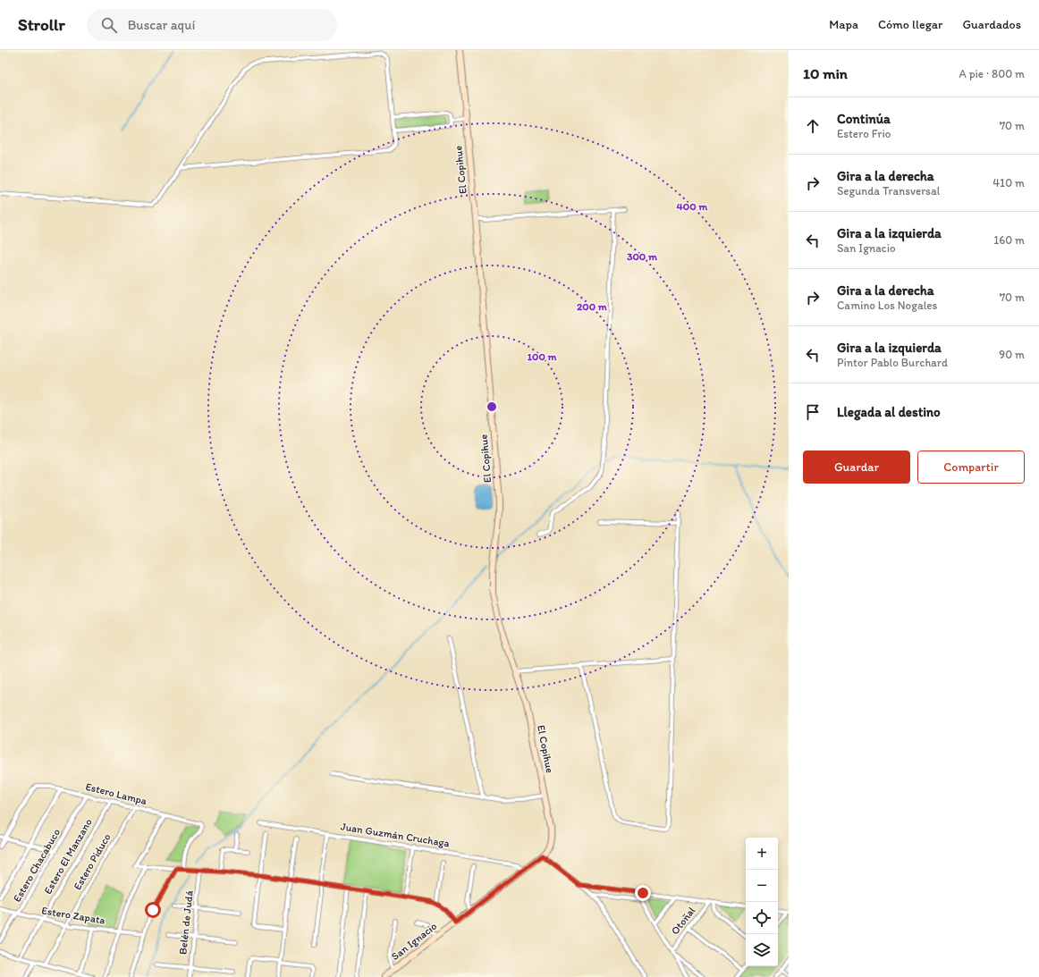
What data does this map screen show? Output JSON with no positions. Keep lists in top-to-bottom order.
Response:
{
  "streets": {
    "main road": ["El Copihue", "San Ignacio"],
    "street": [
      "Estero Lampa",
      "Juan Guzmán Cruchaga",
      "Estero El Manzano",
      "Estero Piduco",
      "Estero Chacabuco",
      "Estero Zapata",
      "Otoñal",
      "Belén de Judá"
    ]
  },
  "crossings": [
    ["El Copihue", "San Ignacio"],
    ["Estero Lampa", "Estero El Manzano"],
    ["Estero Lampa", "Estero Piduco"],
    ["Estero Lampa", "Estero Chacabuco"],
    ["Juan Guzmán Cruchaga", "San Ignacio"],
    ["Estero El Manzano", "Estero Zapata"],
    ["Estero Piduco", "Estero Zapata"],
    ["Estero Chacabuco", "Estero Zapata"]
  ],
  "page": {
    "header": "Strollr",
    "search": "Buscar aquí",
    "nav": ["Mapa", "Cómo llegar", "Guardados"],
    "heading": ["10 min", "A pie · 800 m"],
    "list": [
      ["Continúa", "Estero Frio", "70 m"],
      ["Gira a la derecha", "Segunda Transversal", "410 m"],
      ["Gira a la izquierda", "San Ignacio", "160 m"],
      ["Gira a la derecha", "Camino Los Nogales", "70 m"],
      ["Gira a la izquierda", "Pintor Pablo Burchard", "90 m"],
      "Llegada al destino"
    ],
    "buttons": ["Guardar", "Compartir"],
    "map_buttons": ["+", "−"]
  },
  "rings": [
    "400 m",
    "300 m",
    "200 m",
    "100 m"
  ]
}
